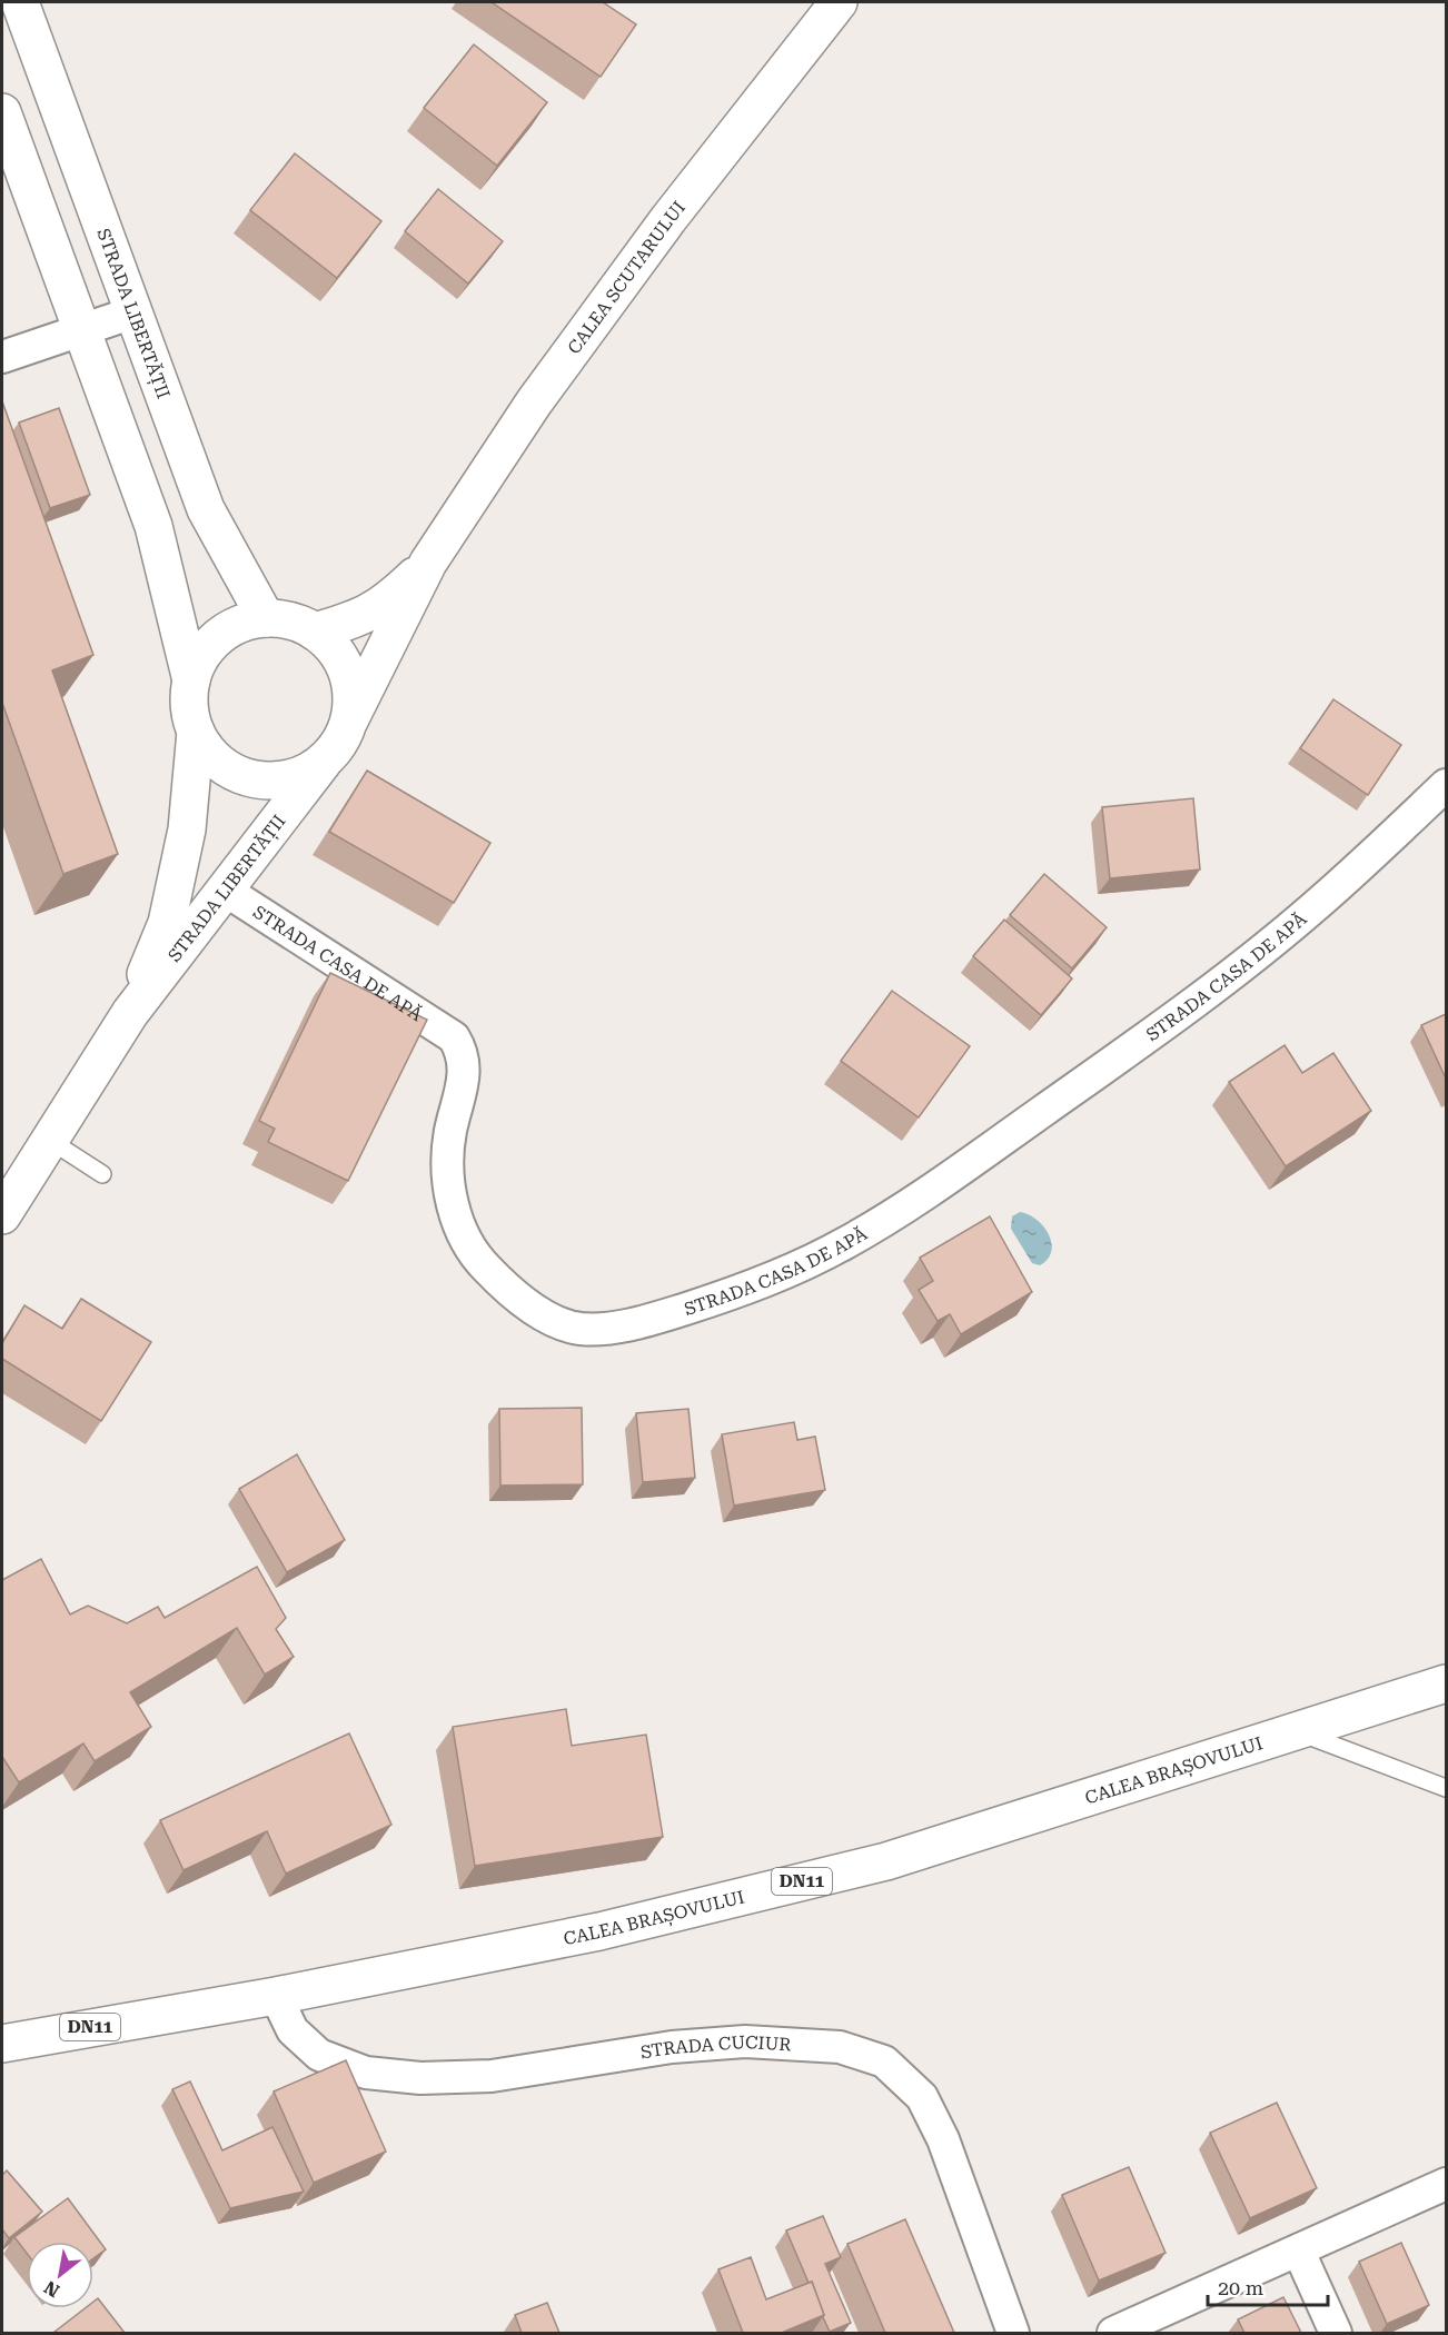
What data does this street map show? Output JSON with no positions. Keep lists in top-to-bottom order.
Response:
{
  "streets": {
    "main road": [
      "CALEA SCUTARULUI",
      "STRADA LIBERTĂȚII",
      "CALEA BRAȘOVULUI",
      "DN11"
    ],
    "street": ["STRADA CASA DE APĂ", "STRADA CUCIUR"]
  },
  "crossings": [
    ["CALEA SCUTARULUI", "STRADA LIBERTĂȚII"],
    ["STRADA LIBERTĂȚII", "STRADA CASA DE APĂ"],
    ["CALEA BRAȘOVULUI", "STRADA CUCIUR"]
  ],
  "scale_bar": "20 m",
  "north": "bottom left"
}
